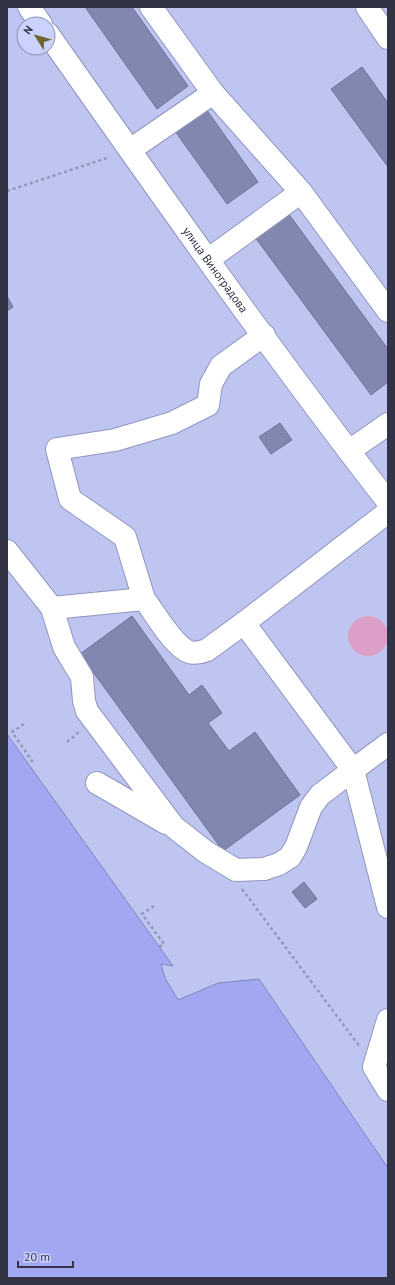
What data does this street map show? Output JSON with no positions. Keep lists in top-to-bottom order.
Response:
{
  "streets": {
    "main road": ["улица Виноградова"]
  },
  "scale_bar": "20 m",
  "north": "top left"
}
